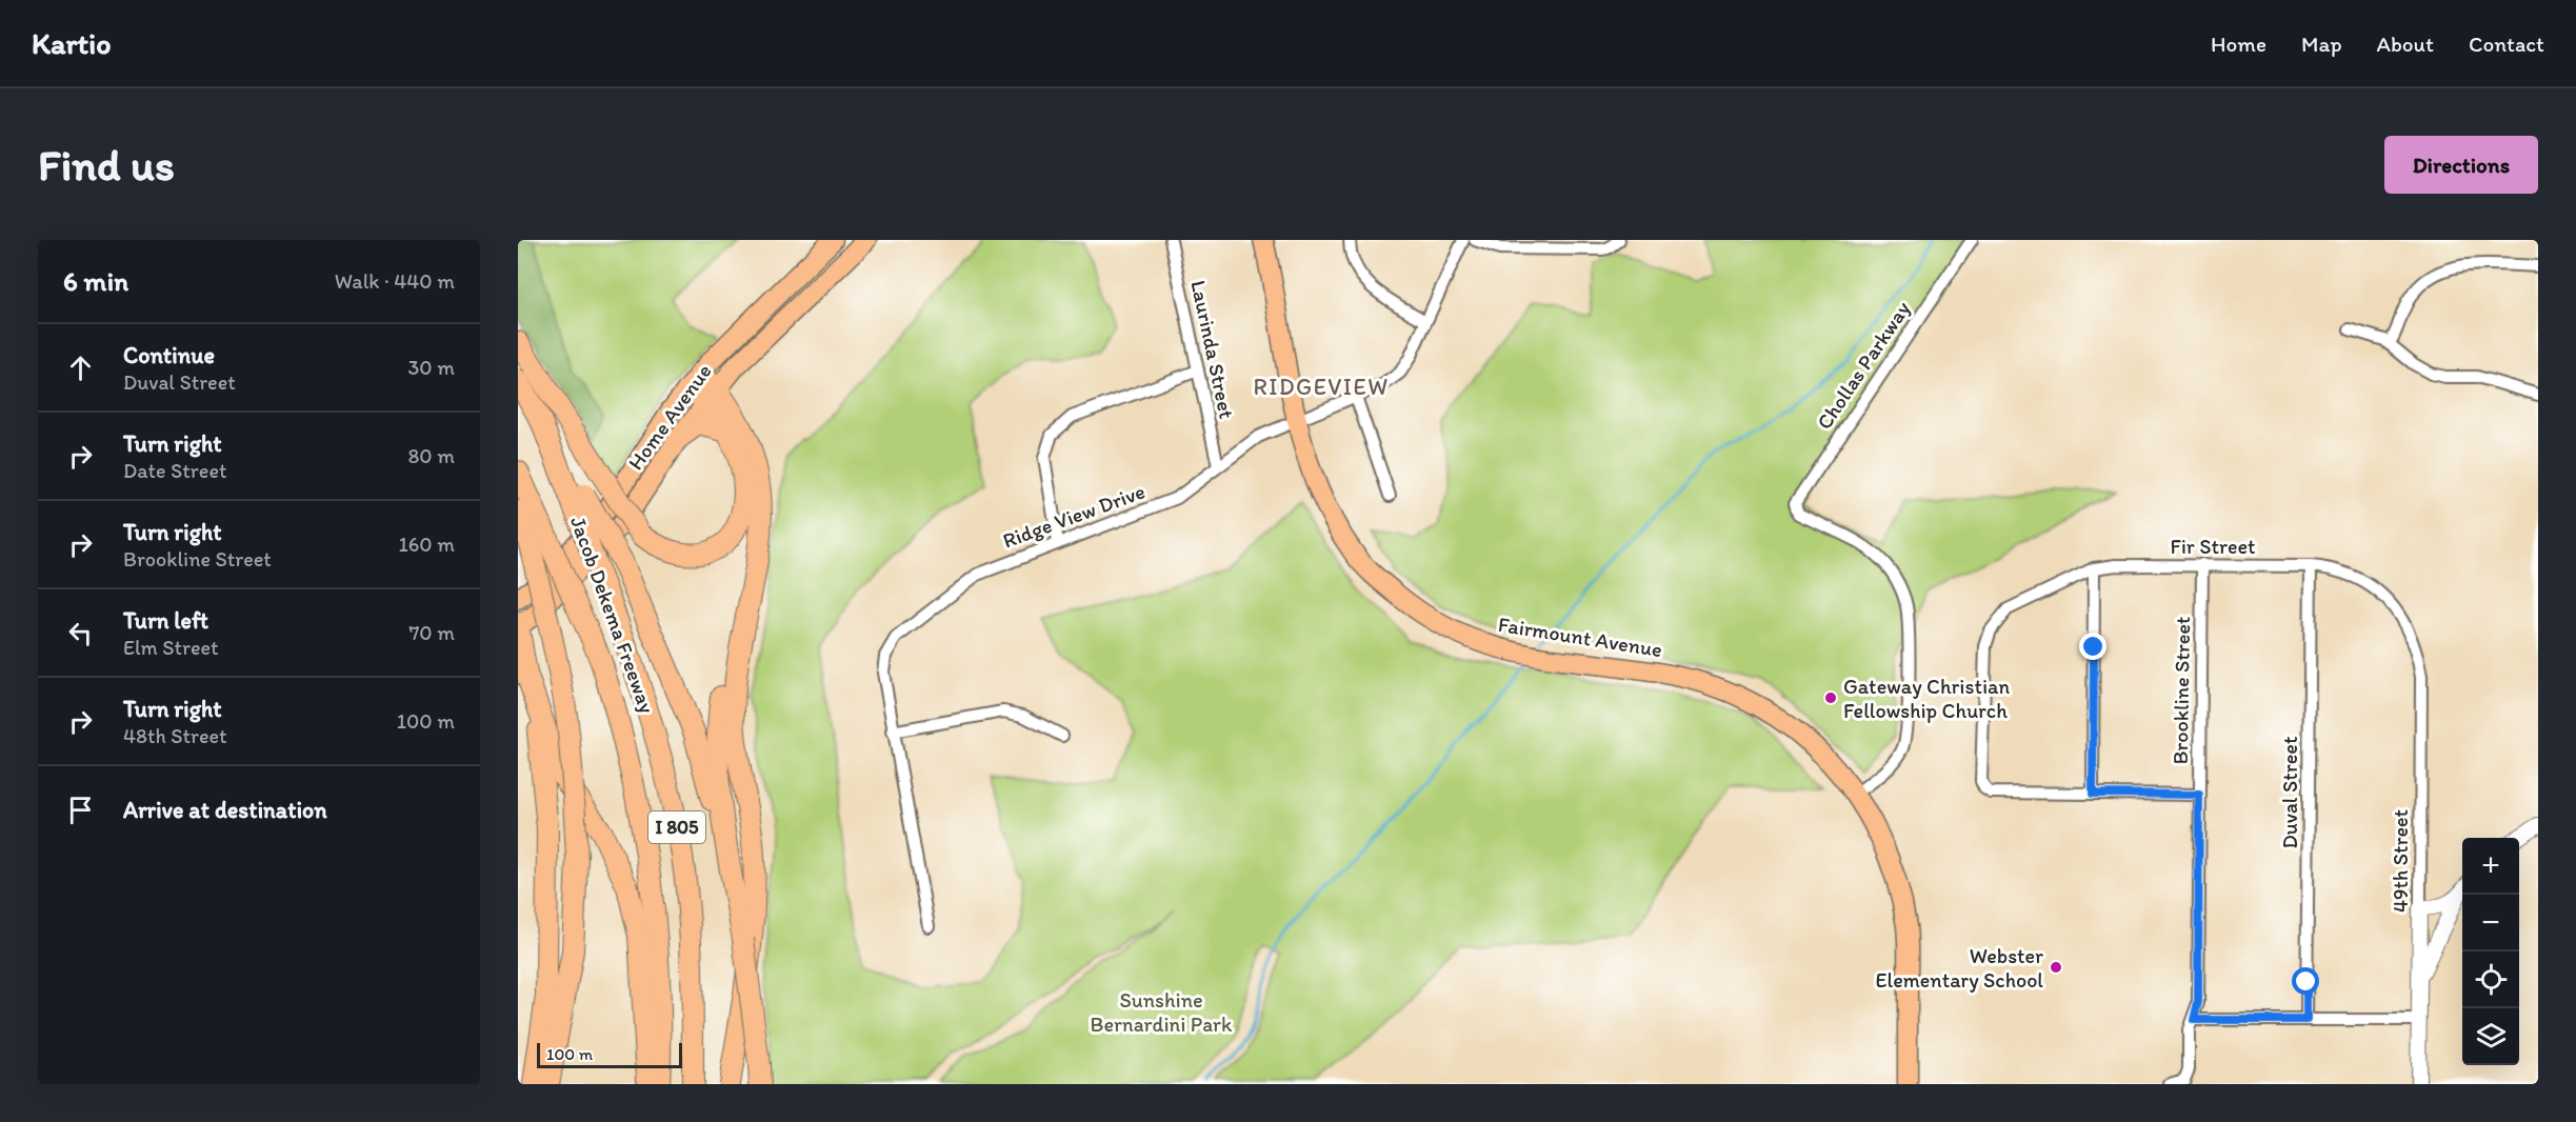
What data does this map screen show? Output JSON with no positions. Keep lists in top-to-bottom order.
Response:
{
  "streets": {
    "highway": ["Jacob Dekema Freeway", "I 805"],
    "main road": ["Home Avenue", "Fairmount Avenue"],
    "street": [
      "Laurinda Street",
      "Chollas Parkway",
      "Ridge View Drive",
      "Fir Street",
      "Brookline Street",
      "Duval Street",
      "49th Street"
    ]
  },
  "crossings": [
    ["Laurinda Street", "Ridge View Drive"],
    ["Chollas Parkway", "Fairmount Avenue"],
    ["Ridge View Drive", "Fairmount Avenue"],
    ["Fir Street", "Brookline Street"],
    ["Fir Street", "Duval Street"],
    ["Fir Street", "49th Street"]
  ],
  "districts": ["RIDGEVIEW"],
  "parks": ["Sunshine Bernardini Park"],
  "places": ["Gateway Christian Fellowship Church", "Webster Elementary School"],
  "scale_bar": "100 m",
  "page": {
    "header": "Kartio",
    "nav": [
      "Home",
      "Map",
      "About",
      "Contact"
    ],
    "buttons": "Directions",
    "title": "Find us",
    "heading": ["6 min", "Walk · 440 m"],
    "list": [
      ["Continue", "Duval Street", "30 m"],
      ["Turn right", "Date Street", "80 m"],
      ["Turn right", "Brookline Street", "160 m"],
      ["Turn left", "Elm Street", "70 m"],
      ["Turn right", "48th Street", "100 m"],
      "Arrive at destination"
    ],
    "map_buttons": ["+", "−"],
    "scale": "100 m"
  }
}
